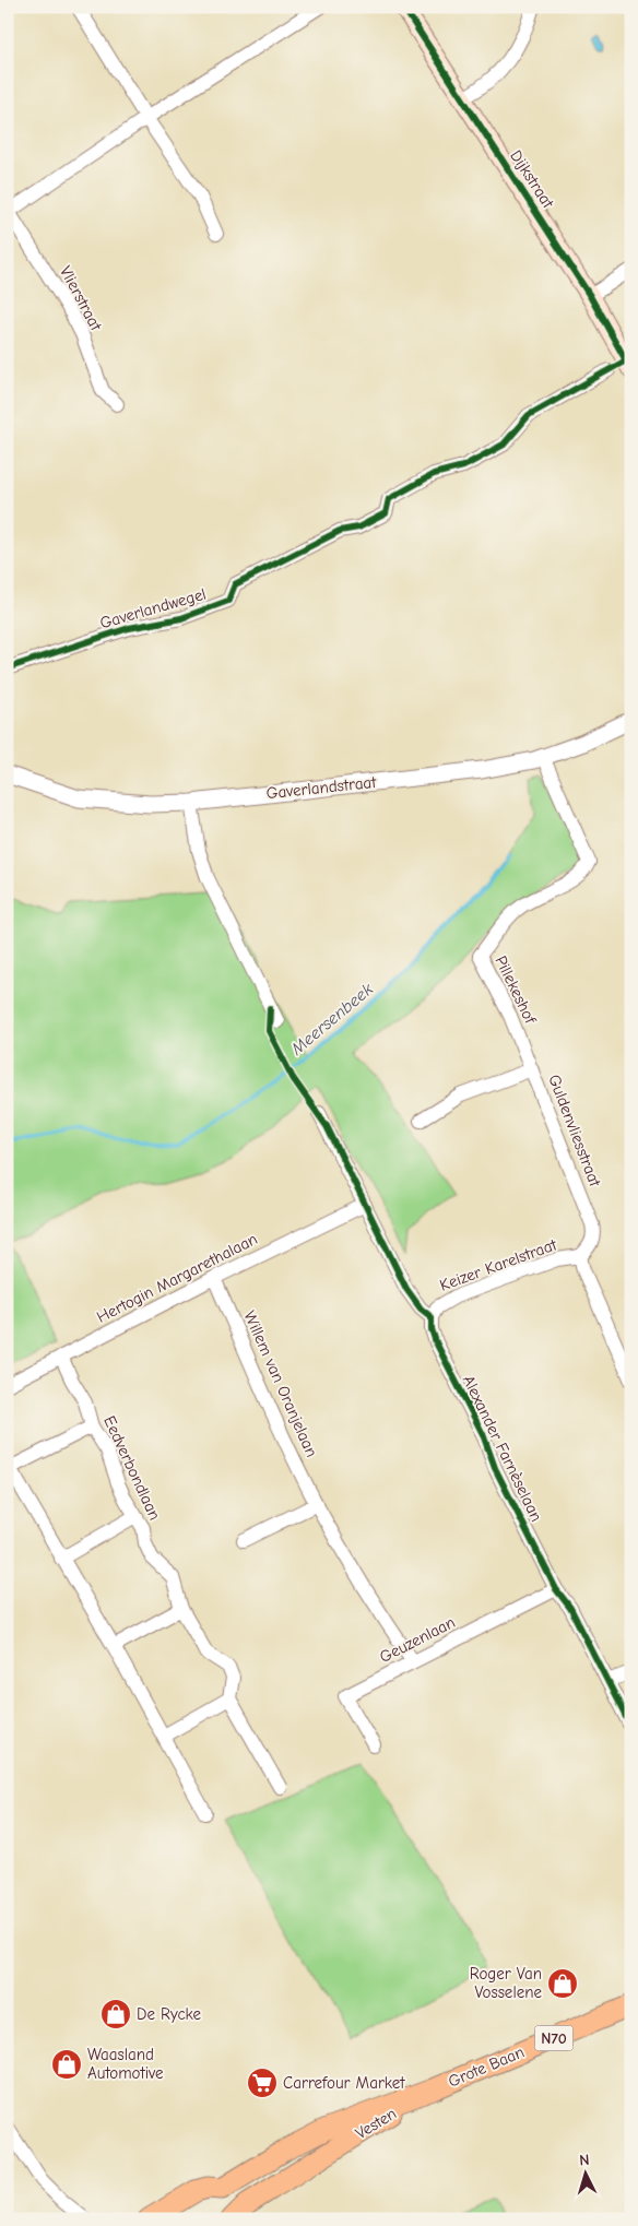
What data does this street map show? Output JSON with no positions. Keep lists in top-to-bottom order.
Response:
{
  "streets": {
    "main road": [
      "Dijkstraat",
      "N70",
      "Grote Baan",
      "Vesten"
    ],
    "street": [
      "Vlierstraat",
      "Gaverlandwegel",
      "Gaverlandstraat",
      "Pillekeshof",
      "Guldenvliesstraat",
      "Keizer Karelstraat",
      "Hertogin Margarethalaan",
      "Willem van Oranjelaan",
      "Alexander Farnèselaan",
      "Eedverbondlaan",
      "Geuzenlaan"
    ]
  },
  "crossings": [
    ["Gaverlandstraat", "Pillekeshof"],
    ["Pillekeshof", "Guldenvliesstraat"],
    ["Guldenvliesstraat", "Keizer Karelstraat"],
    ["Keizer Karelstraat", "Alexander Farnèselaan"],
    ["Hertogin Margarethalaan", "Willem van Oranjelaan"],
    ["Hertogin Margarethalaan", "Eedverbondlaan"],
    ["Willem van Oranjelaan", "Geuzenlaan"],
    ["Alexander Farnèselaan", "Geuzenlaan"],
    ["Grote Baan", "Vesten"]
  ],
  "water": ["Meersenbeek"],
  "places": {
    "shop": ["Roger Van Vosselene", "De Rycke", "Waasland Automotive"],
    "supermarket": ["Carrefour Market"]
  },
  "north": "top"
}
